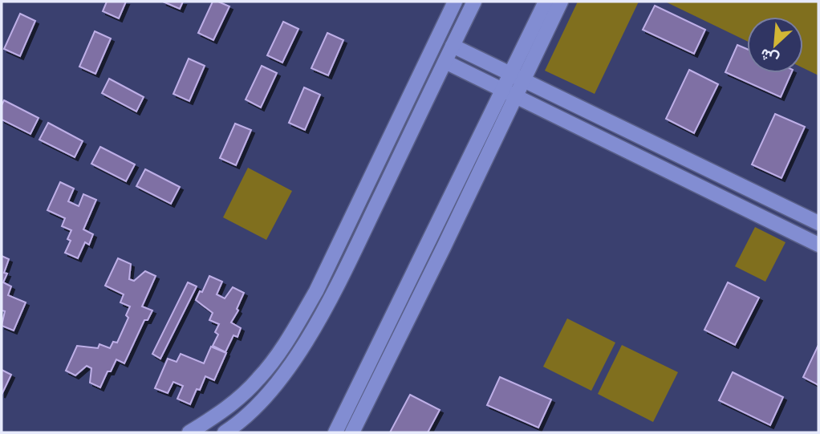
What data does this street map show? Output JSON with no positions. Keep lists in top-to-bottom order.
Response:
{
  "north": "bottom left"
}
